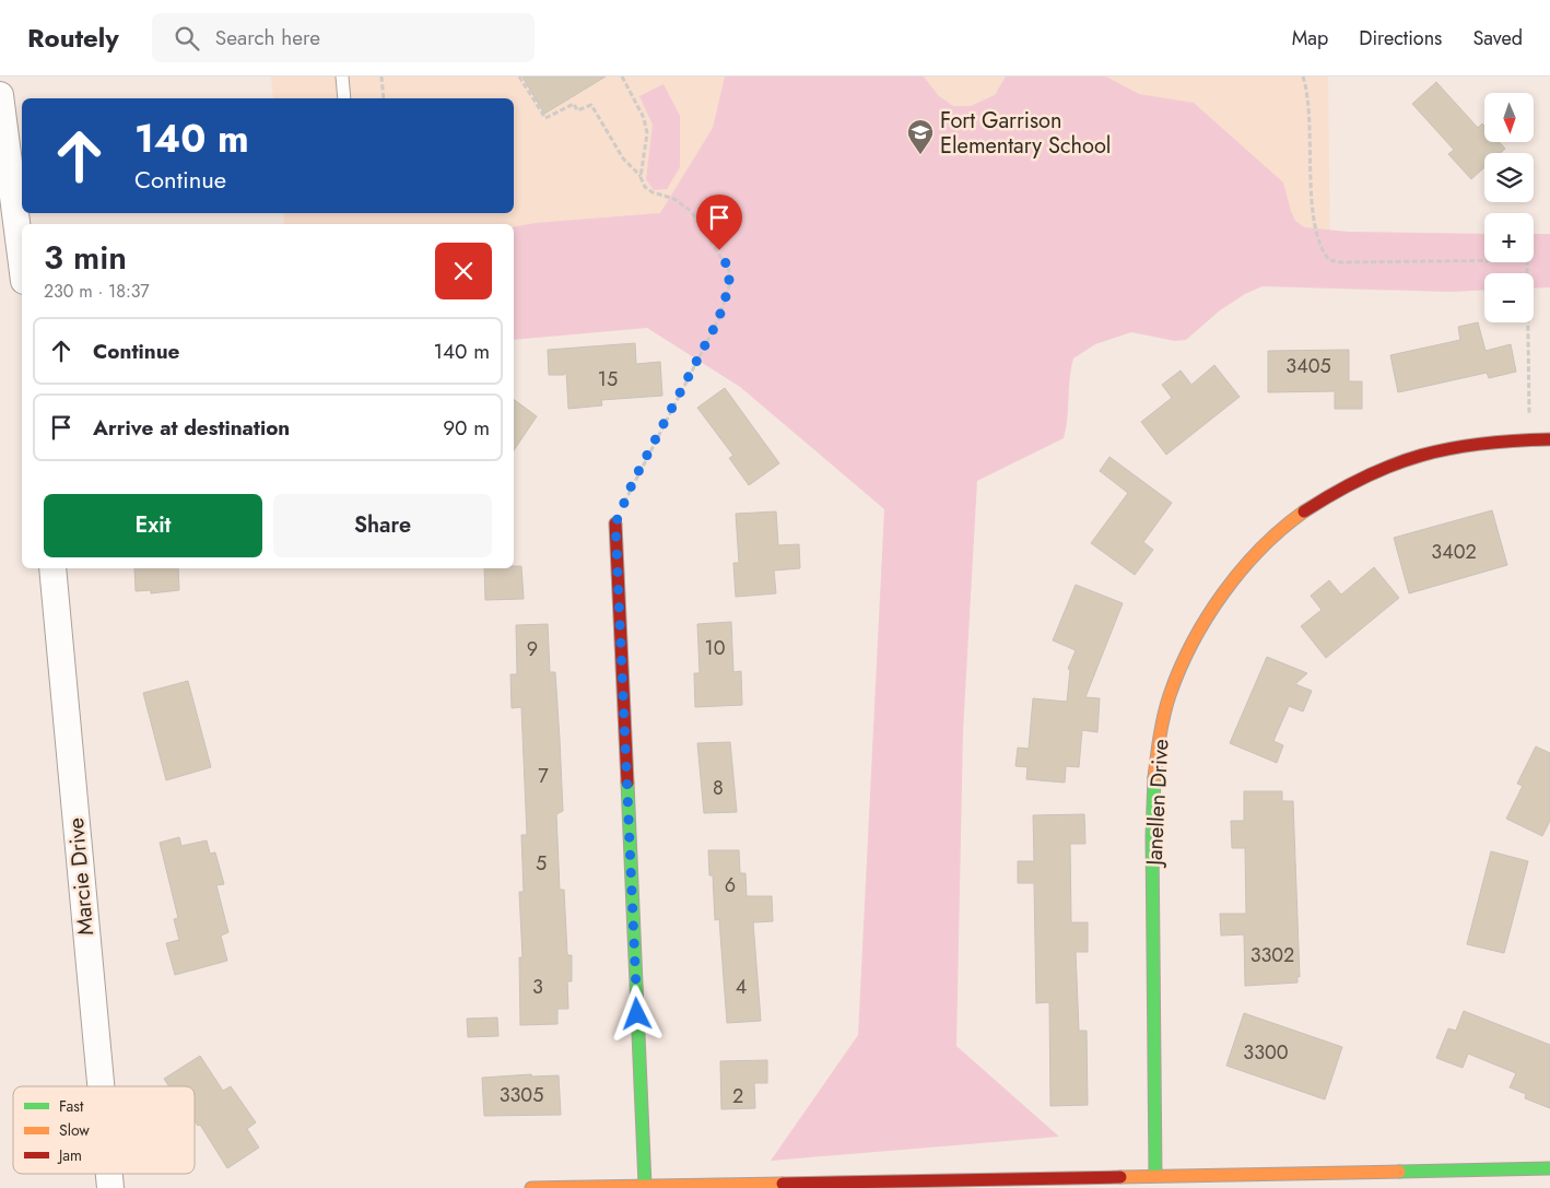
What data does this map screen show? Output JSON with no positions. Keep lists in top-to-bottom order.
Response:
{
  "streets": {
    "street": ["Janellen Drive", "Marcie Drive"]
  },
  "places": {
    "school or university": ["Fort Garrison Elementary School"]
  },
  "house_numbers": [
    "3405",
    "15",
    "3402",
    "10",
    "9",
    "7",
    "8",
    "5",
    "6",
    "3302",
    "3",
    "4",
    "3300",
    "3305",
    "2"
  ],
  "legend": ["Fast", "Slow", "Jam"],
  "north": "bottom",
  "page": {
    "header": "Routely",
    "search": "Search here",
    "nav": ["Map", "Directions", "Saved"],
    "map_buttons": ["+", "−"],
    "turn": ["140 m", "Continue"],
    "heading": ["3 min", "230 m · 18:37"],
    "list": [
      {
        "name": "Continue",
        "value": "140 m"
      },
      {
        "name": "Arrive at destination",
        "value": "90 m"
      }
    ],
    "buttons": ["Exit", "Share"]
  }
}
